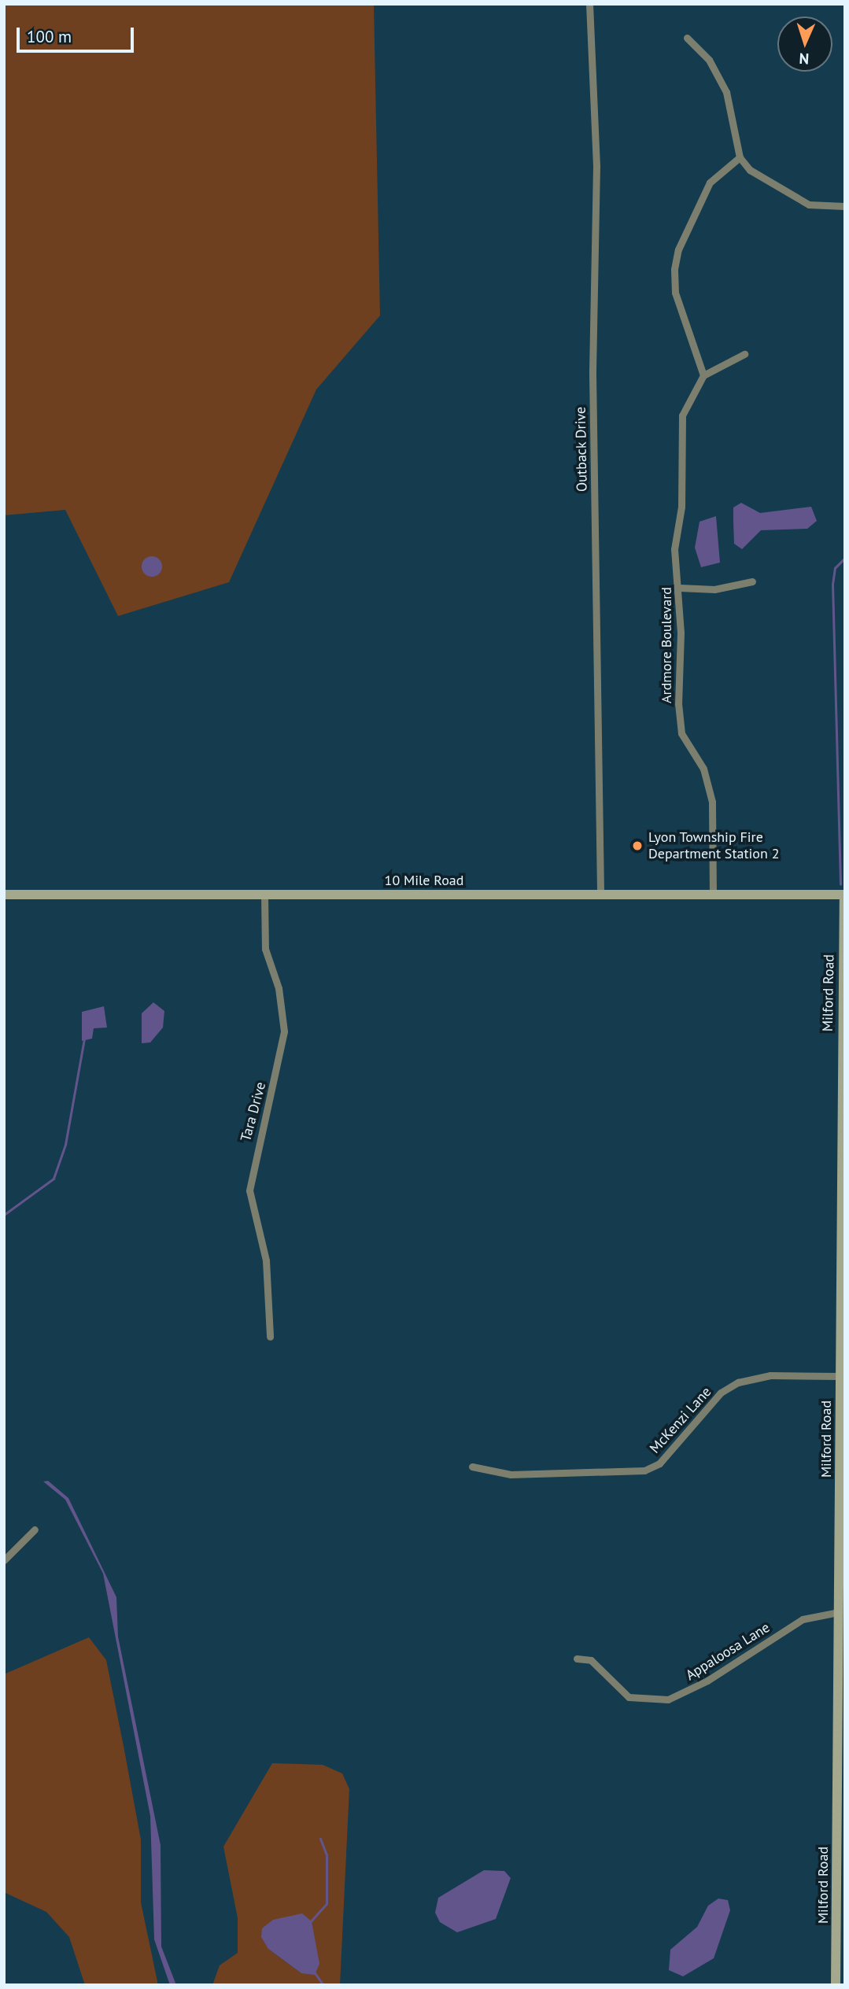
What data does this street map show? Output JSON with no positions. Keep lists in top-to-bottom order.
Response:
{
  "streets": {
    "street": [
      "Outback Drive",
      "Ardmore Boulevard",
      "10 Mile Road",
      "Milford Road",
      "Tara Drive",
      "McKenzi Lane",
      "Appaloosa Lane"
    ]
  },
  "crossings": [
    ["Outback Drive", "10 Mile Road"],
    ["Ardmore Boulevard", "10 Mile Road"],
    ["10 Mile Road", "Milford Road"],
    ["10 Mile Road", "Tara Drive"],
    ["Milford Road", "McKenzi Lane"],
    ["Milford Road", "Appaloosa Lane"]
  ],
  "places": ["Lyon Township Fire Department Station 2"],
  "scale_bar": "100 m",
  "north": "bottom"
}
